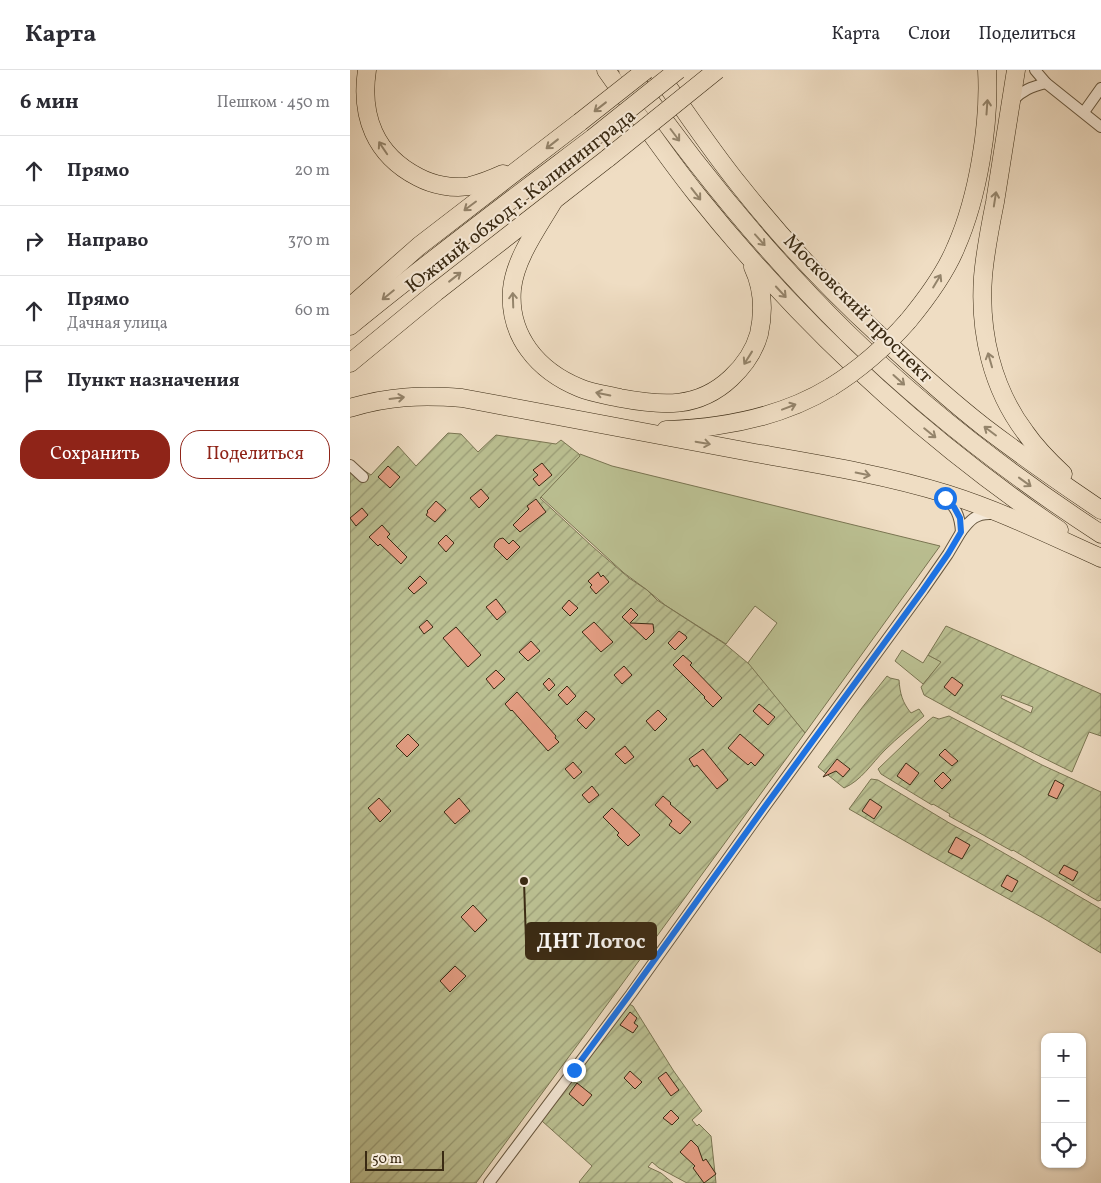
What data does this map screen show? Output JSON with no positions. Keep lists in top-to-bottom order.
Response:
{
  "streets": {
    "highway": ["Южный обход г. Калининграда", "Московский проспект"]
  },
  "places": ["ДНТ Лотос"],
  "scale_bar": "50 m",
  "page": {
    "header": "Карта",
    "nav": ["Карта", "Слои", "Поделиться"],
    "heading": ["6 мин", "Пешком · 450 m"],
    "list": [
      ["Прямо", "20 m"],
      ["Направо", "370 m"],
      ["Прямо", "Дачная улица", "60 m"],
      "Пункт назначения"
    ],
    "buttons": ["Сохранить", "Поделиться"],
    "map_buttons": ["+", "−"],
    "scale": "50 m"
  }
}
